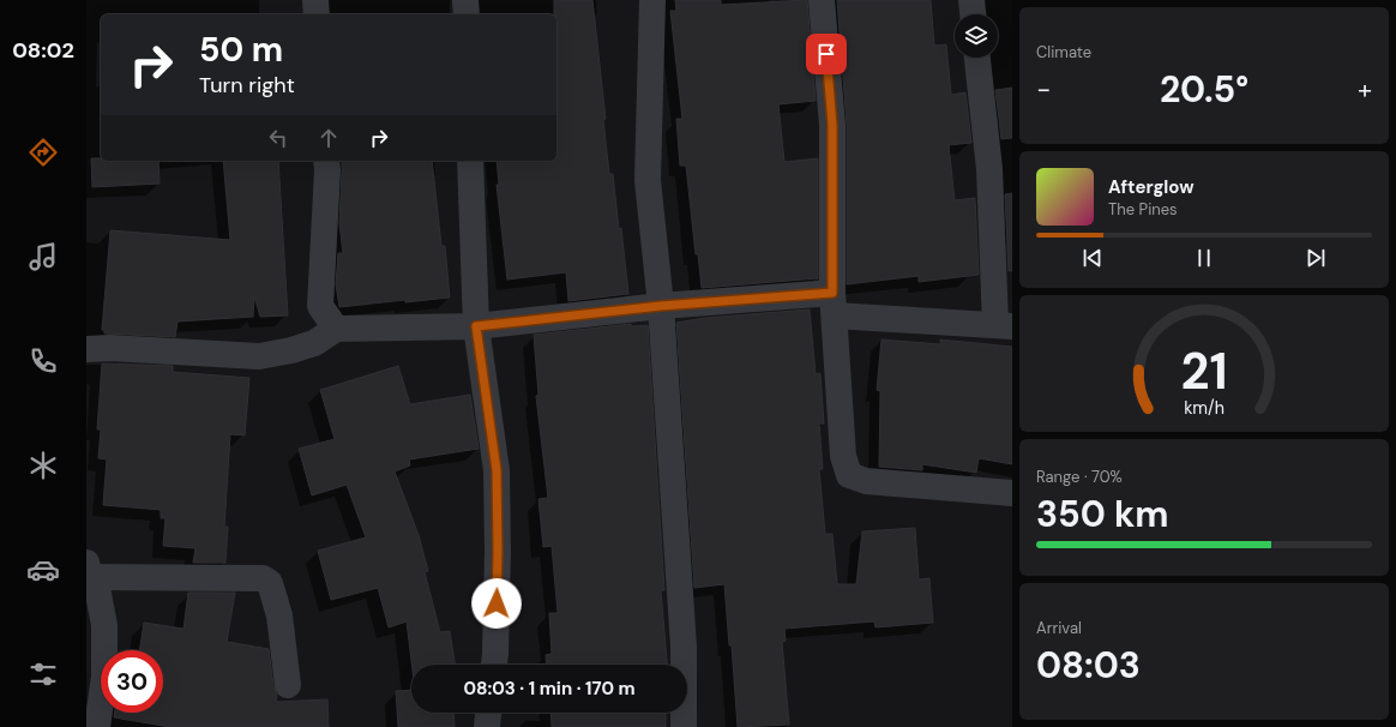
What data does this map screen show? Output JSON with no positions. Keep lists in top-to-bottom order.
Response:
{
  "page": {
    "tabs": "08:02",
    "tile": [
      "Climate",
      ["Range · 70%", "350 km"],
      ["Arrival", "08:03"]
    ],
    "turn": ["50 m", "Turn right"],
    "heat": ["−", "20.5°", "+"],
    "song": ["Afterglow", "The Pines"],
    "limit": "30",
    "trip": "08:03 · 1 min · 170 m",
    "gauge": ["21", "km/h"]
  }
}
